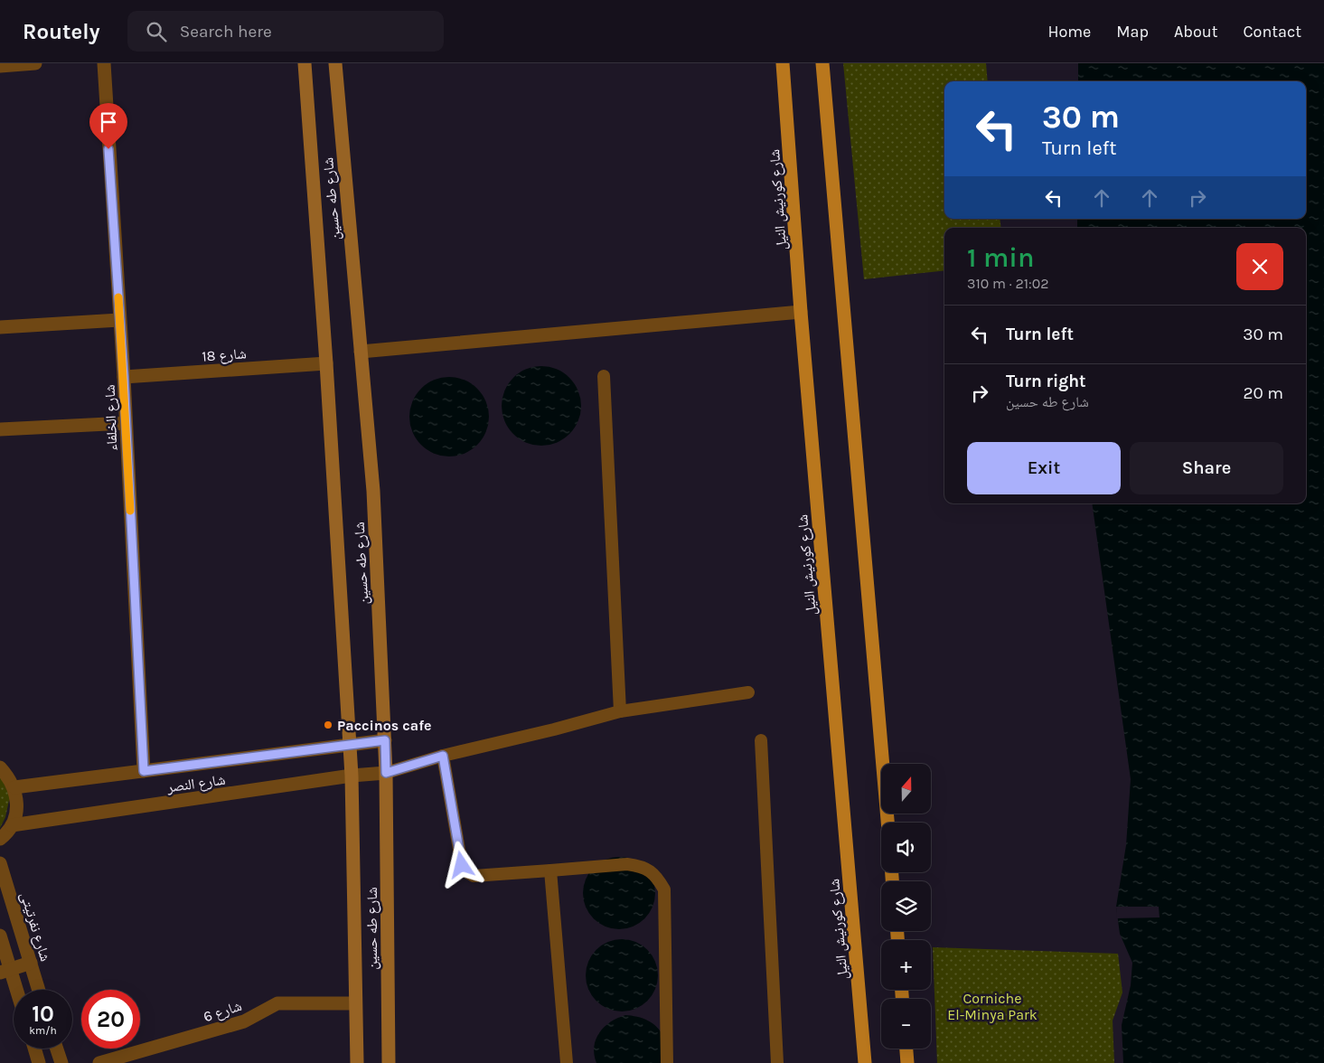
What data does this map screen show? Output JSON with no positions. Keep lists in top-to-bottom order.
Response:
{
  "streets": {
    "main road": ["شارع طه حسين", "شارع كورنيش النيل"],
    "street": [
      "شارع 18",
      "شارع الخلفاء",
      "شارع النصر",
      "شارع نفرتيتى",
      "شارع 6"
    ]
  },
  "crossings": [
    ["شارع طه حسين", "شارع 18"],
    ["شارع طه حسين", "شارع النصر"],
    ["شارع طه حسين", "شارع 6"],
    ["شارع 18", "شارع الخلفاء"],
    ["شارع الخلفاء", "شارع النصر"]
  ],
  "parks": ["Corniche El-Minya Park"],
  "places": ["Paccinos cafe"],
  "north": "top",
  "page": {
    "header": "Routely",
    "search": "Search here",
    "nav": [
      "Home",
      "Map",
      "About",
      "Contact"
    ],
    "turn": ["30 m", "Turn left"],
    "heading": ["1 min", "310 m · 21:02"],
    "list": [
      {
        "name": "Turn left",
        "value": "30 m"
      },
      {
        "name": "Turn right",
        "note": "شارع طه حسين",
        "value": "20 m"
      }
    ],
    "buttons": ["Exit", "Share"],
    "map_buttons": ["+", "−"],
    "speed": "10 km/h",
    "limit": "20"
  }
}
